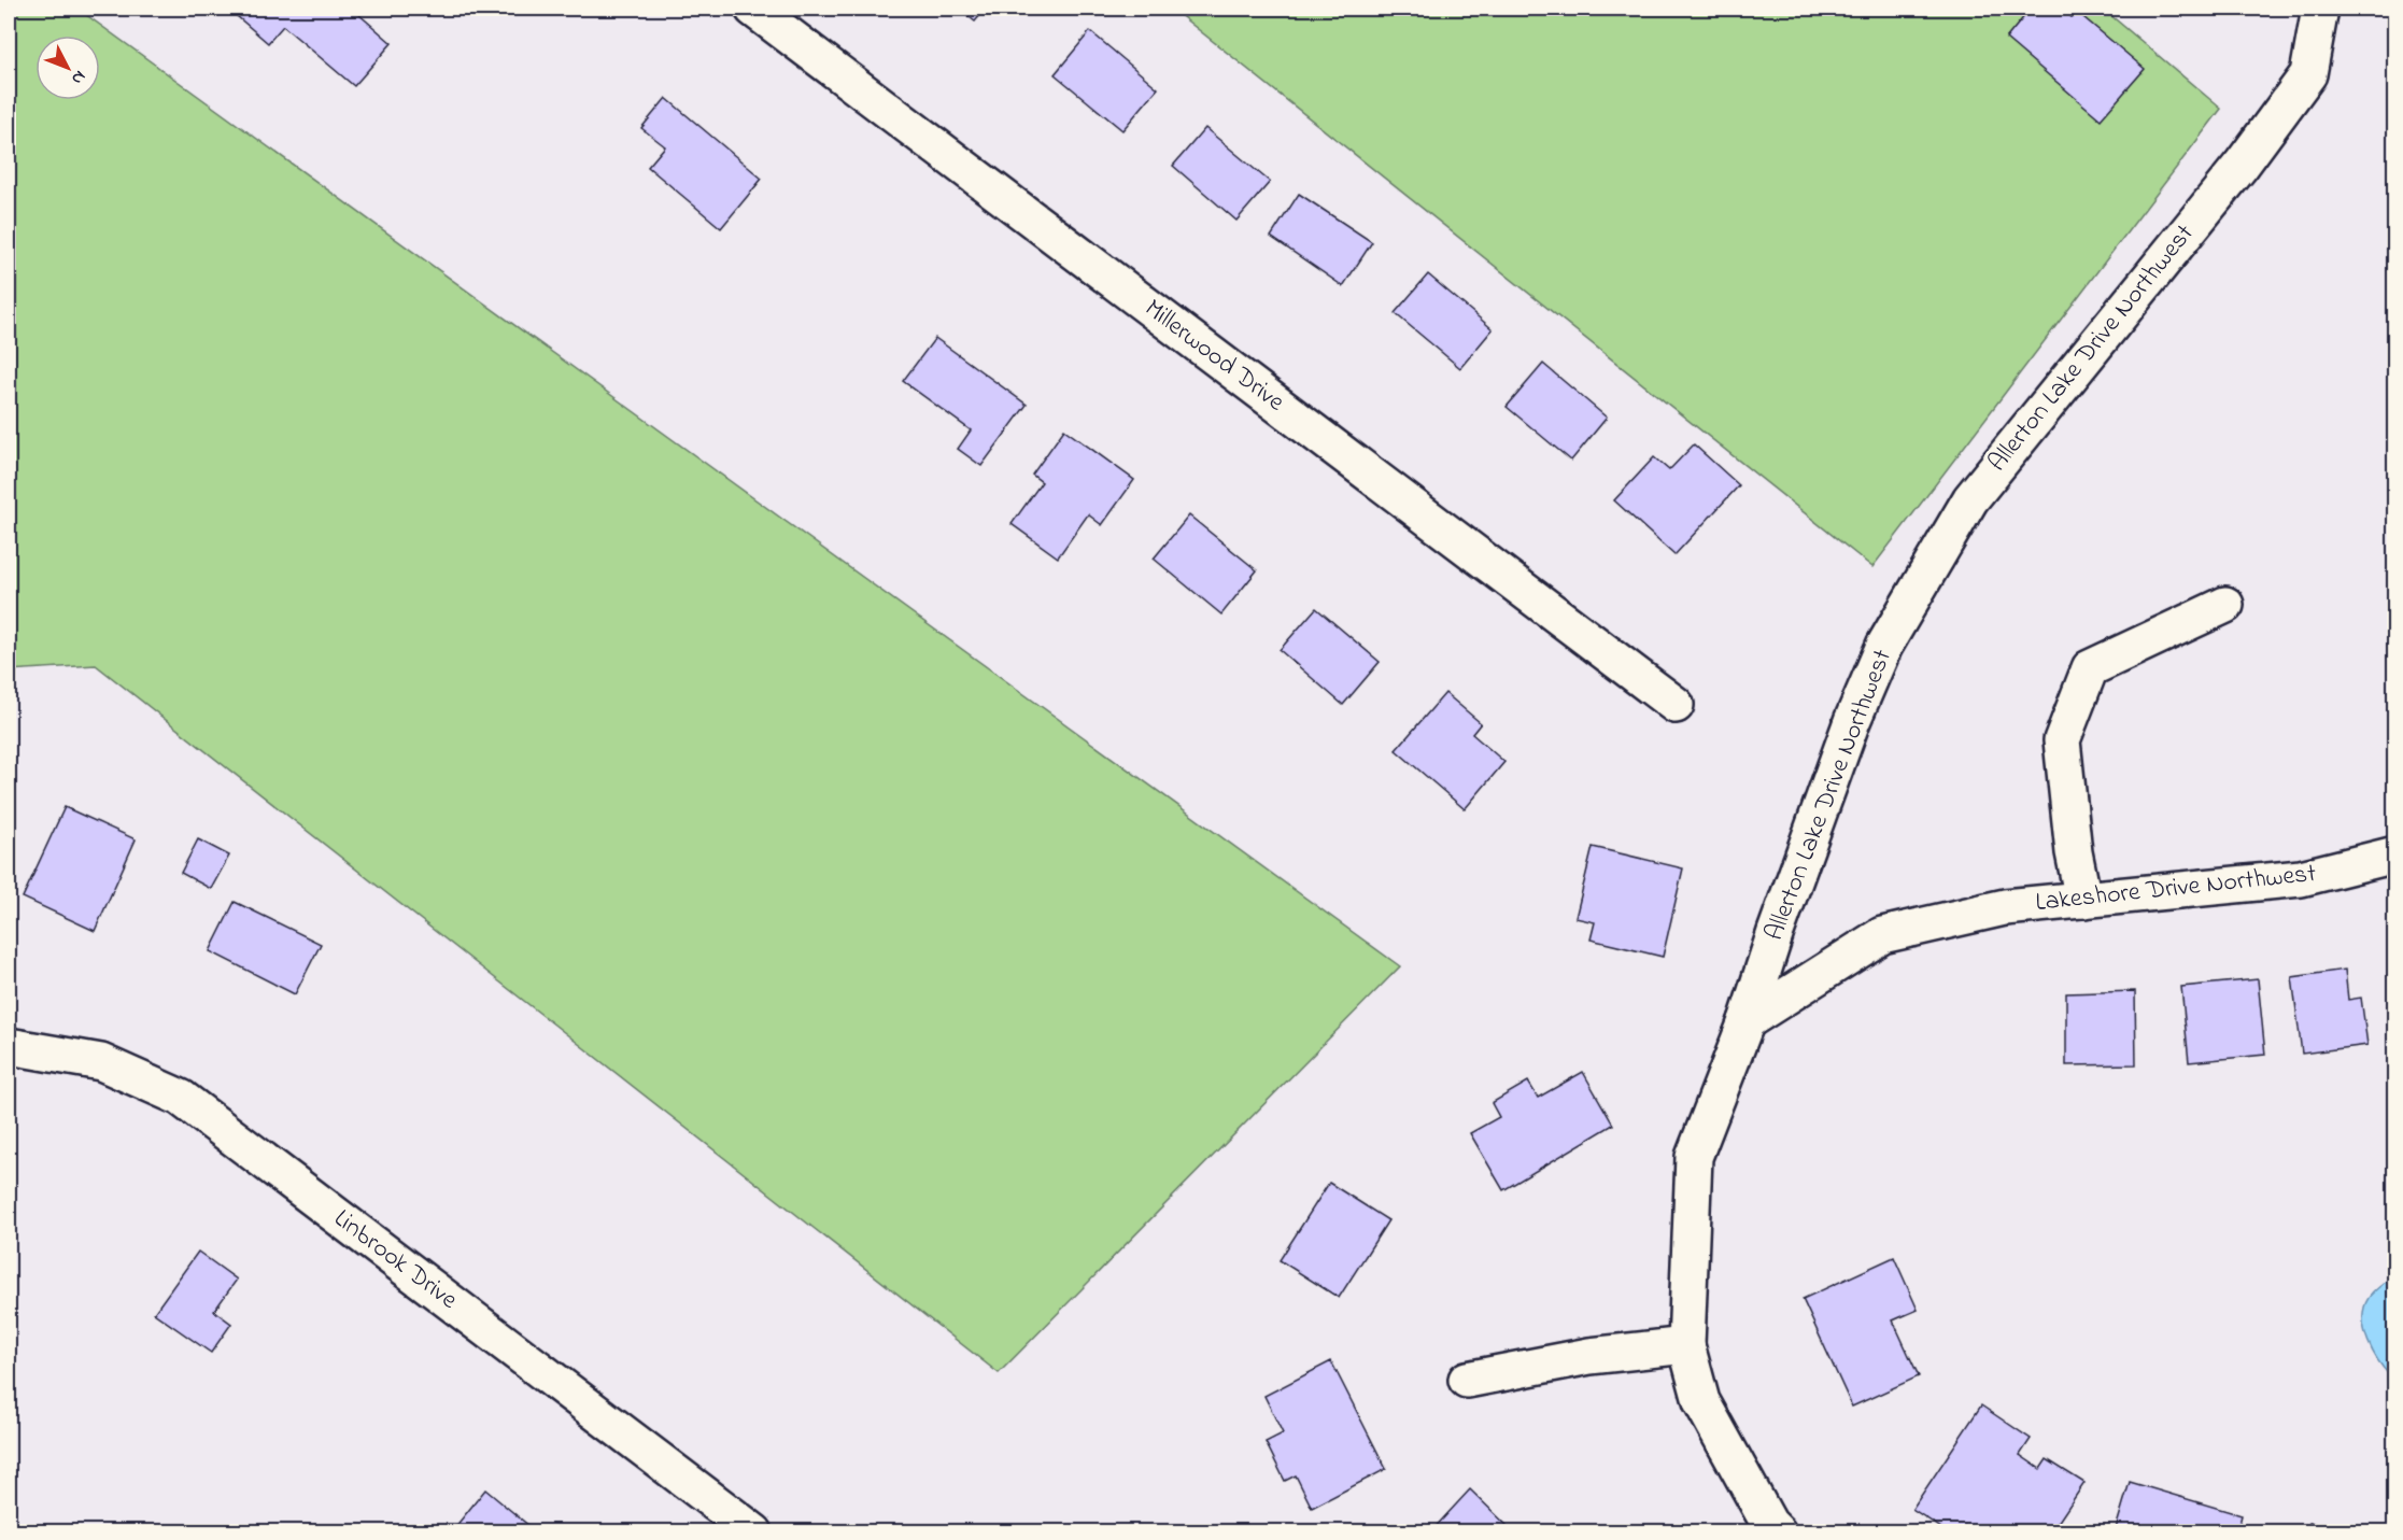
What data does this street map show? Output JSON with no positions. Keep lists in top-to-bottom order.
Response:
{
  "streets": {
    "street": [
      "Allerton Lake Drive Northwest",
      "Millerwood Drive",
      "Lakeshore Drive Northwest",
      "Linbrook Drive"
    ]
  },
  "crossings": [
    ["Allerton Lake Drive Northwest", "Lakeshore Drive Northwest"]
  ],
  "north": "bottom right"
}
